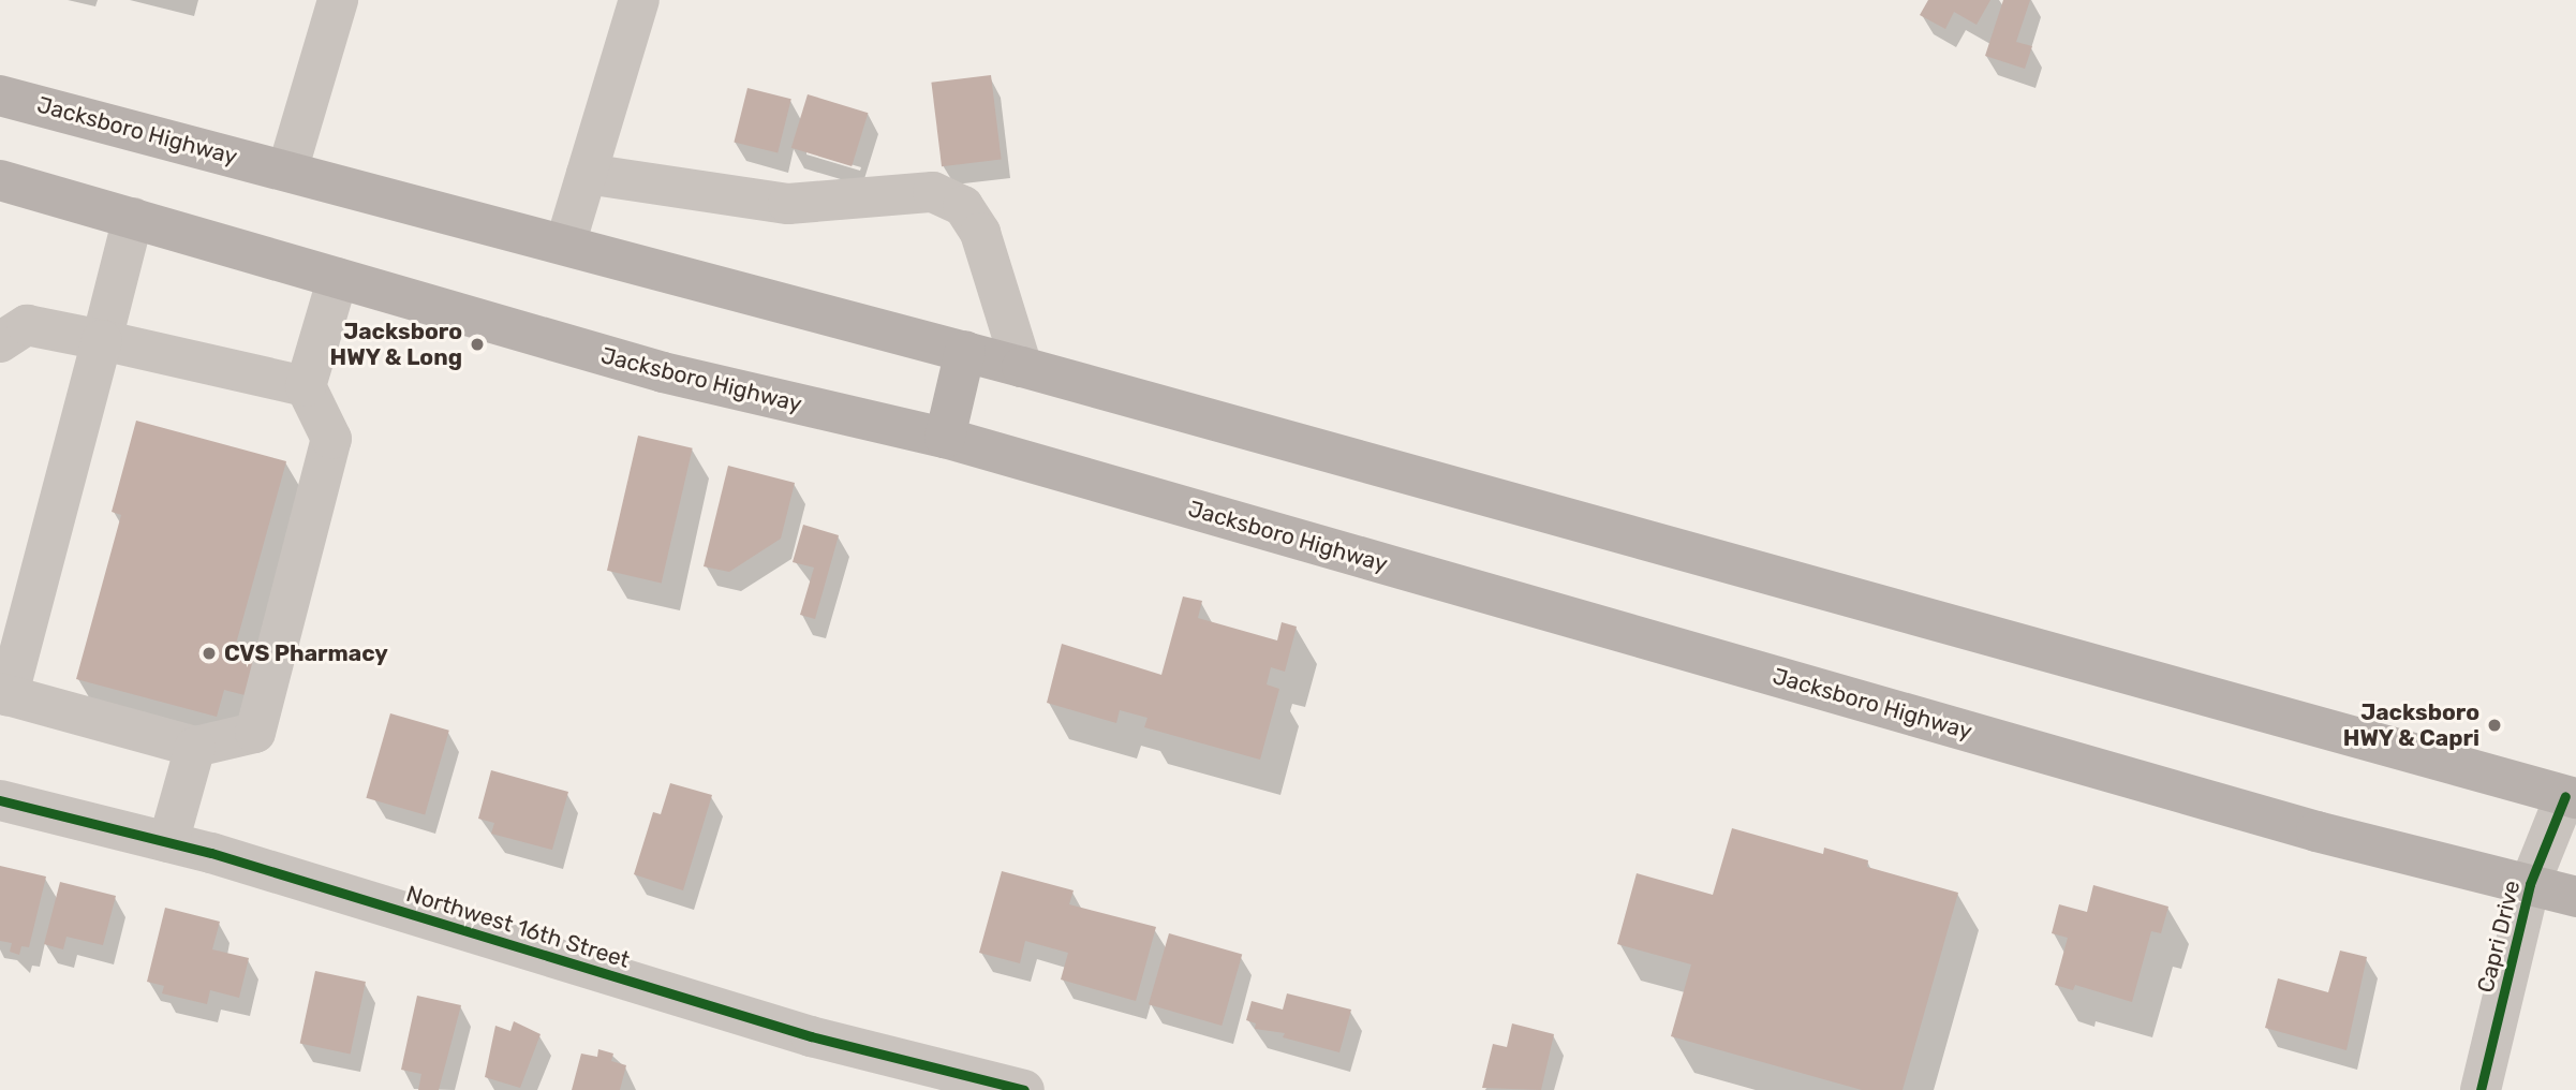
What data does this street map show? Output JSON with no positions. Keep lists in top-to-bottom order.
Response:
{
  "streets": {
    "main road": ["Jacksboro Highway"],
    "street": ["Northwest 16th Street", "Capri Drive"]
  },
  "crossings": [
    ["Jacksboro Highway", "Capri Drive"]
  ],
  "places": ["Jacksboro HWY & Long", "CVS Pharmacy", "Jacksboro HWY & Capri"]
}
